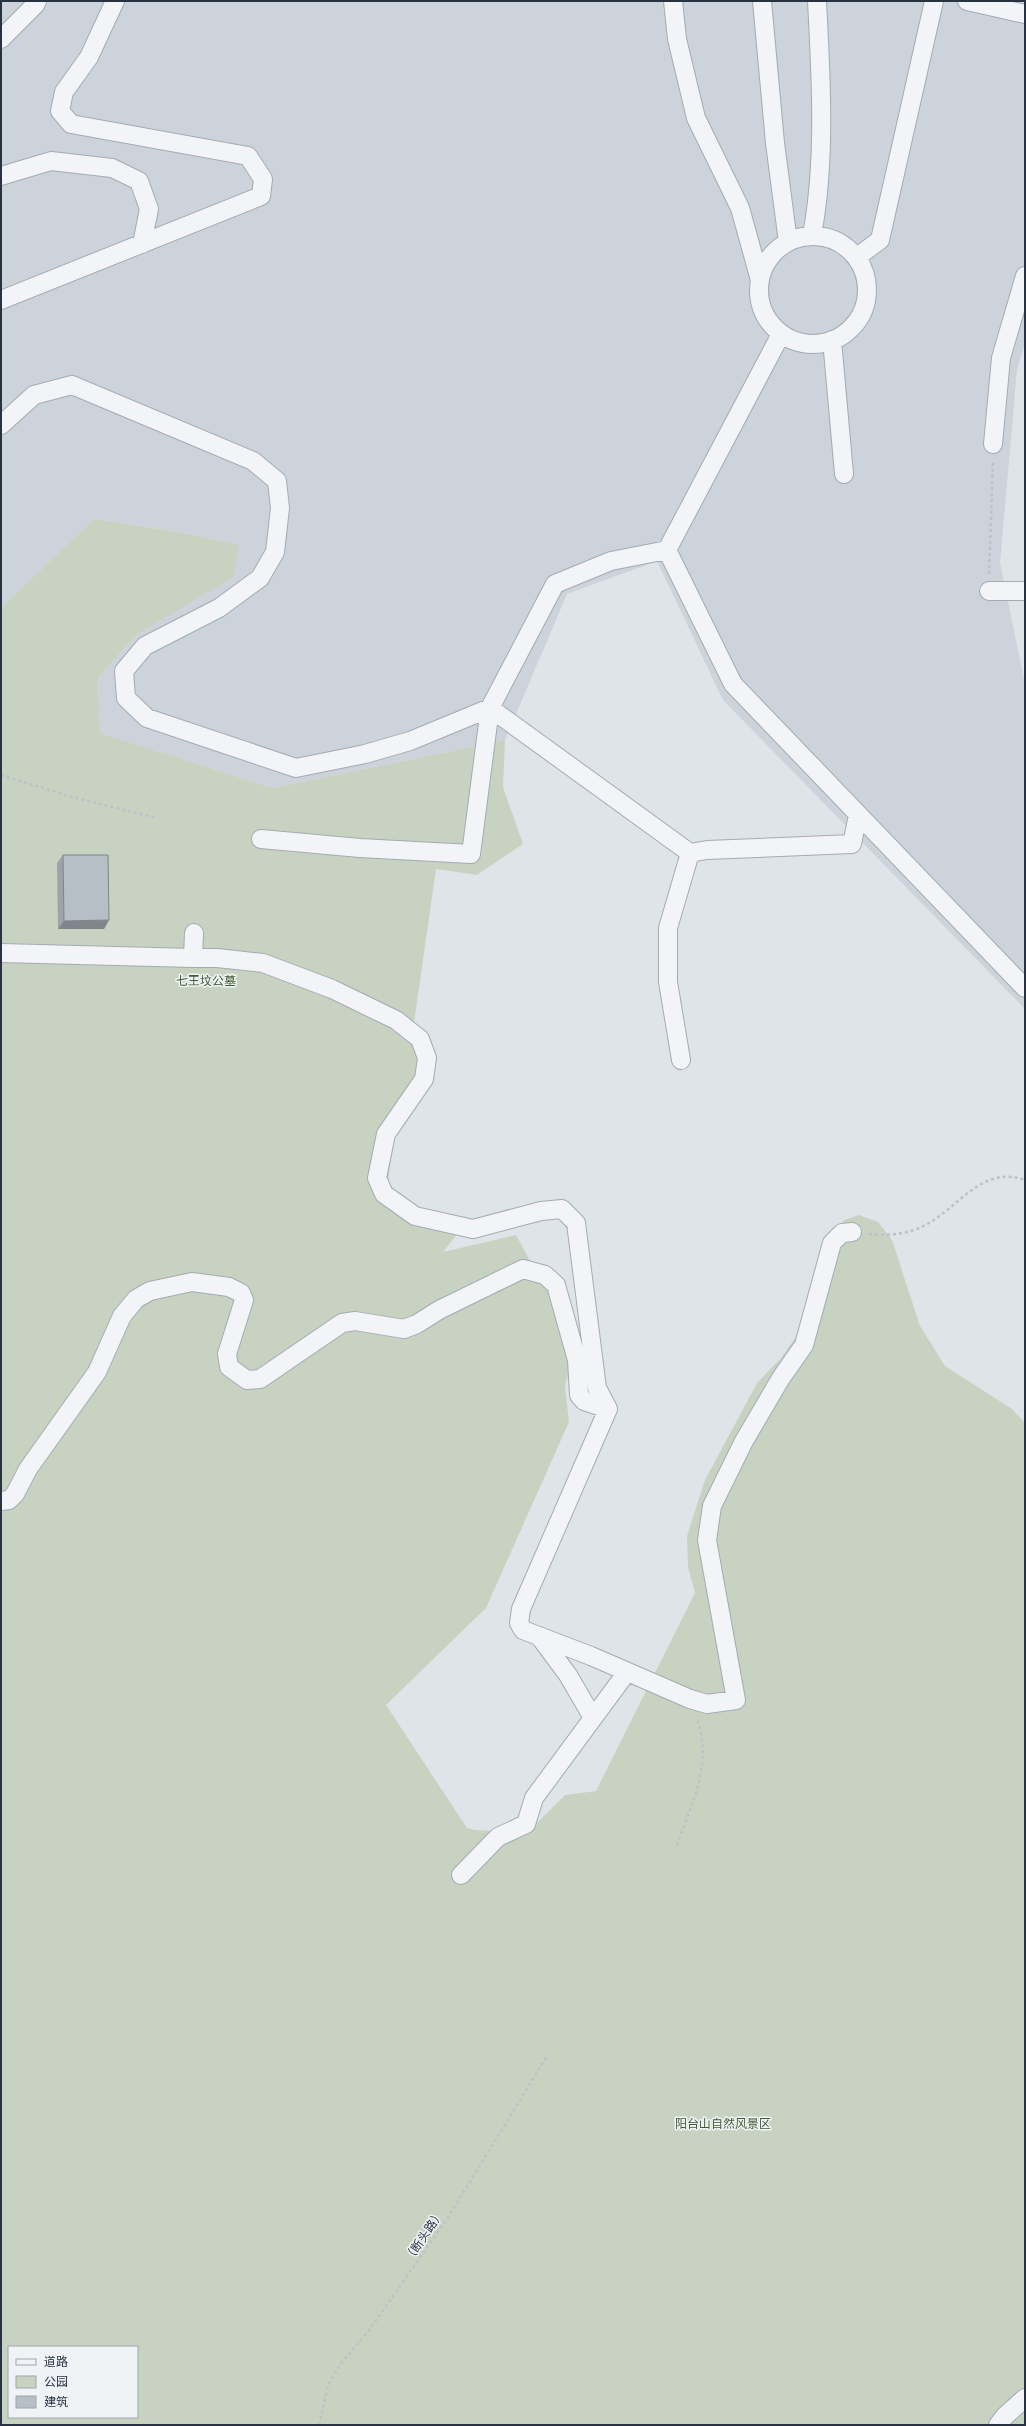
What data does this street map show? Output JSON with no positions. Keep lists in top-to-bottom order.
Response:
{
  "streets": {
    "path": ["（断头路）"]
  },
  "parks": ["七王坟公墓", "阳台山自然风景区"],
  "legend": ["道路", "公园", "建筑"]
}
